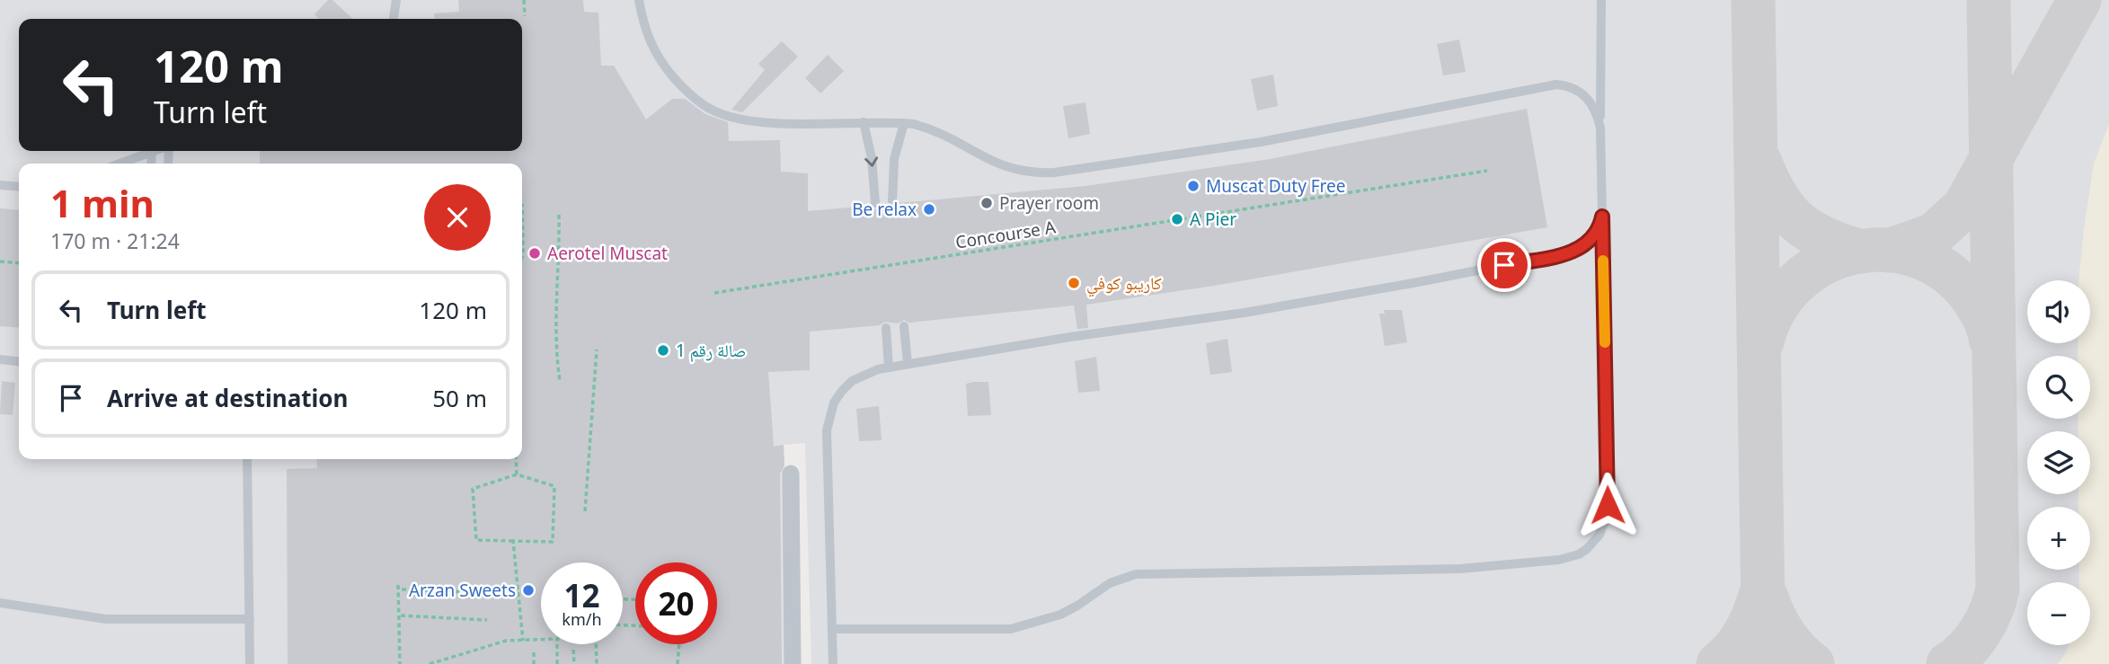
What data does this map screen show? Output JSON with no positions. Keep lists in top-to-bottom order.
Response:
{
  "streets": {
    "path": ["Concourse A"]
  },
  "places": [
    "Muscat Duty Free",
    "Prayer room",
    "Be relax",
    "A Pier",
    "Aerotel Muscat",
    "كاريبو كوفي",
    "صالة رقم 1",
    "Arzan Sweets"
  ],
  "page": {
    "turn": ["120 m", "Turn left"],
    "heading": ["1 min", "170 m · 21:24"],
    "list": [
      {
        "name": "Turn left",
        "value": "120 m"
      },
      {
        "name": "Arrive at destination",
        "value": "50 m"
      }
    ],
    "map_buttons": ["+", "−"],
    "speed": "12 km/h",
    "limit": "20"
  }
}
